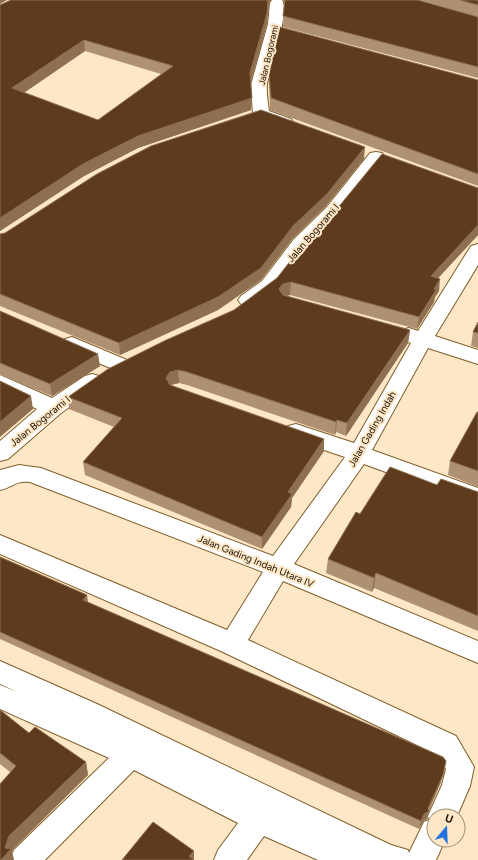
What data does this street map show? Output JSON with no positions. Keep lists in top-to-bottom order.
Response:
{
  "streets": {
    "street": [
      "Jalan Bogorami",
      "Jalan Bogorami I",
      "Jalan Gading Indah",
      "Jalan Gading Indah Utara IV"
    ]
  },
  "crossings": [
    ["Jalan Gading Indah", "Jalan Gading Indah Utara IV"]
  ],
  "north": "top"
}
